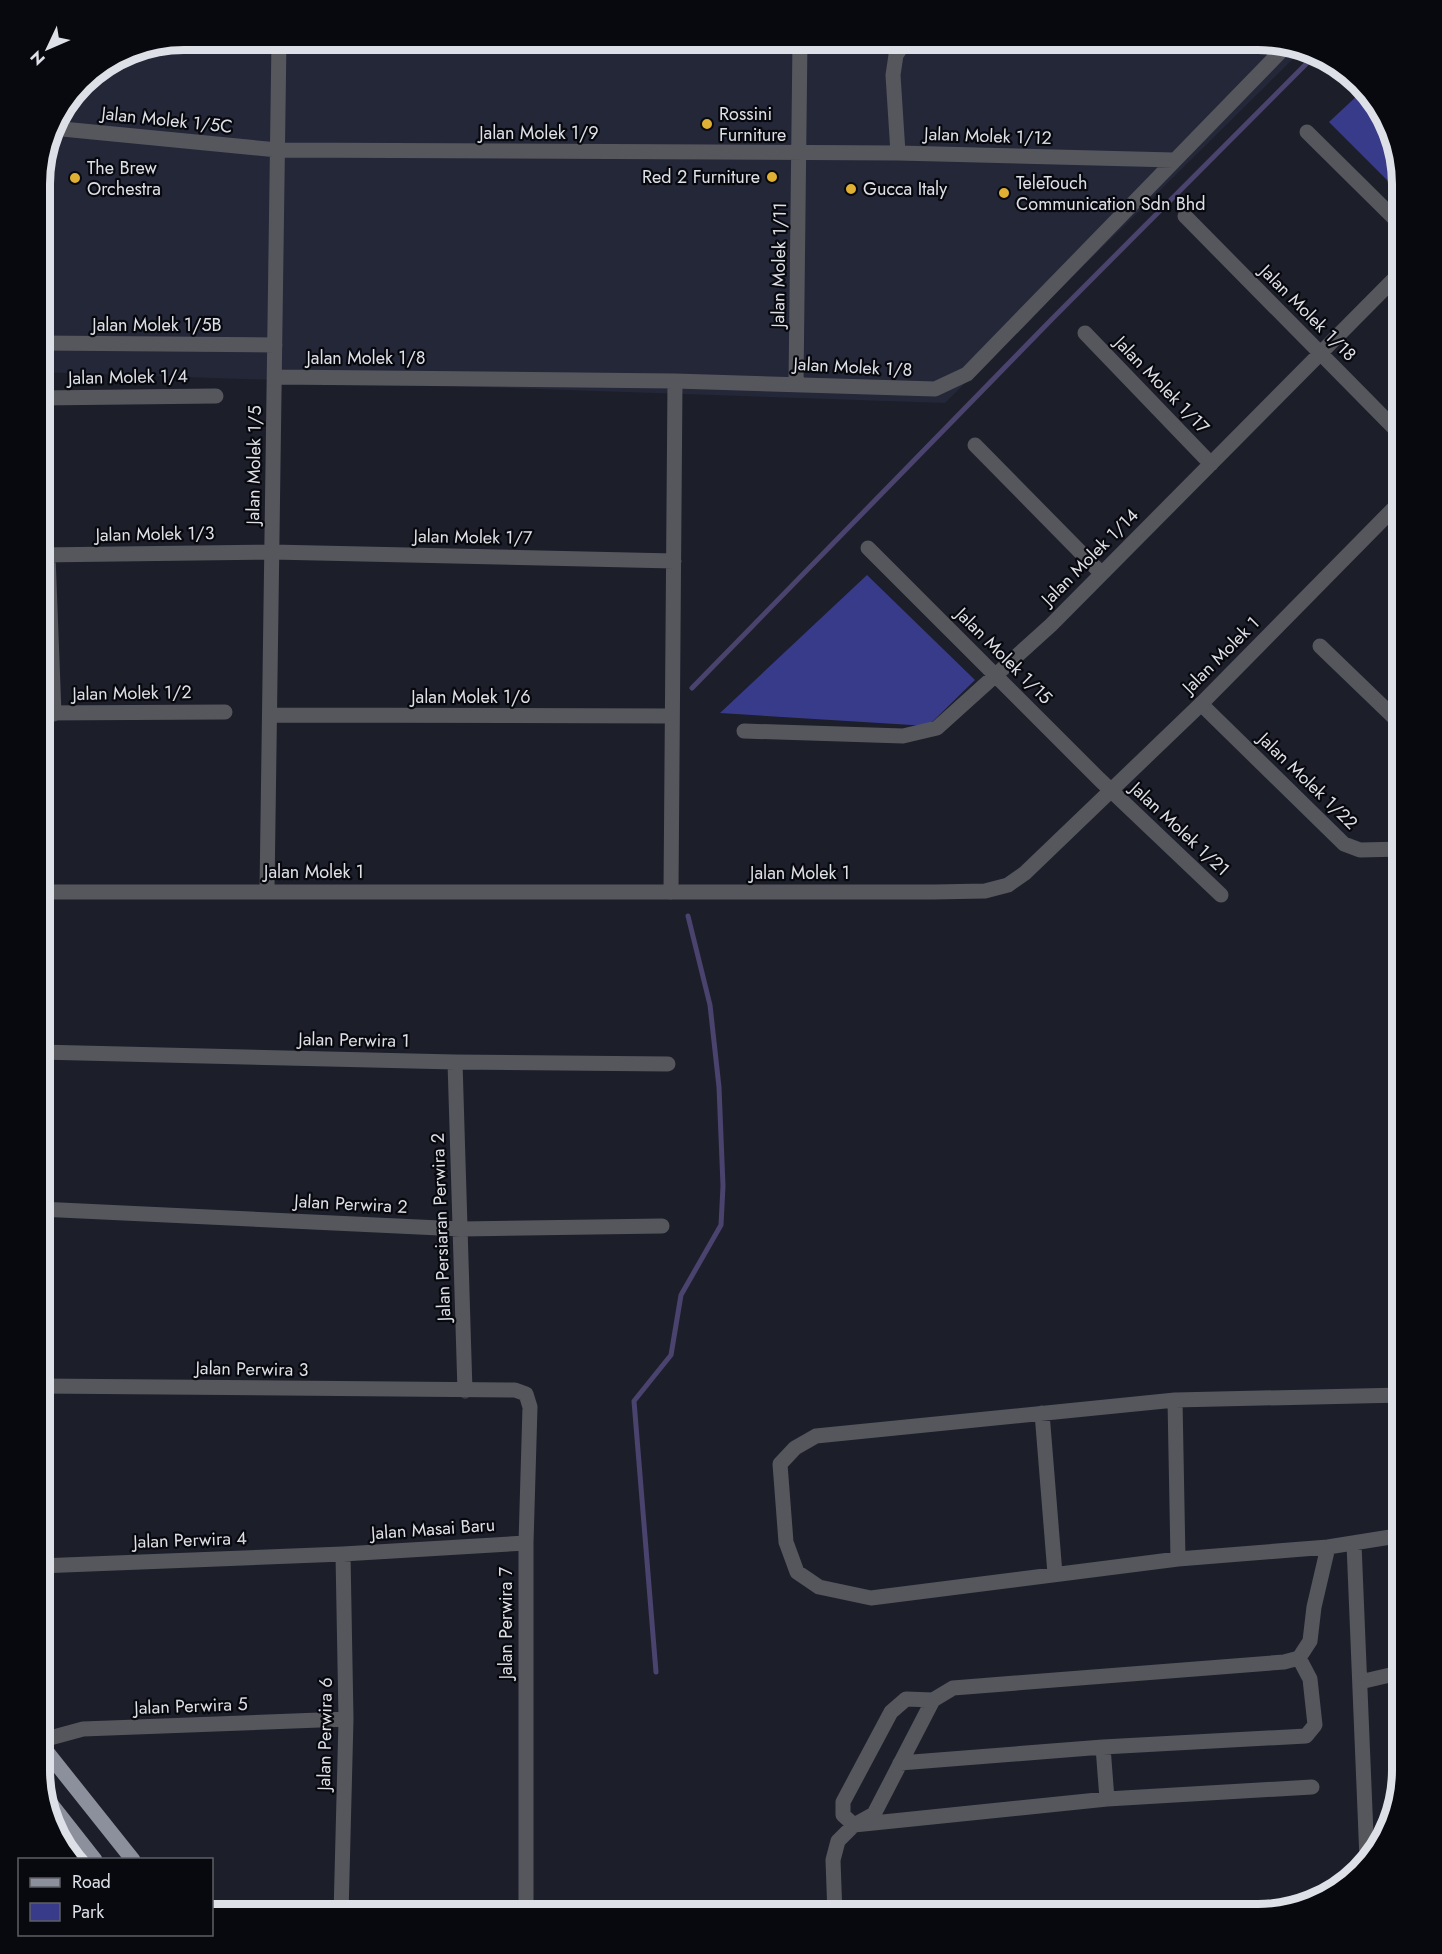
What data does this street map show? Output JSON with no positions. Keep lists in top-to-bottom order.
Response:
{
  "streets": {
    "street": [
      "Jalan Molek 1/5C",
      "Jalan Molek 1/9",
      "Jalan Molek 1/12",
      "Jalan Molek 1/11",
      "Jalan Molek 1/18",
      "Jalan Molek 1/5B",
      "Jalan Molek 1/8",
      "Jalan Molek 1/4",
      "Jalan Molek 1/17",
      "Jalan Molek 1/5",
      "Jalan Molek 1/3",
      "Jalan Molek 1/7",
      "Jalan Molek 1/14",
      "Jalan Molek 1",
      "Jalan Molek 1/15",
      "Jalan Molek 1/2",
      "Jalan Molek 1/6",
      "Jalan Molek 1/22",
      "Jalan Molek 1/21",
      "Jalan Perwira 1",
      "Jalan Perwira 2",
      "Jalan Persiaran Perwira 2",
      "Jalan Perwira 3",
      "Jalan Masai Baru",
      "Jalan Perwira 4",
      "Jalan Perwira 7",
      "Jalan Perwira 5",
      "Jalan Perwira 6"
    ]
  },
  "crossings": [
    ["Jalan Molek 1/5C", "Jalan Molek 1/9"],
    ["Jalan Molek 1/5C", "Jalan Molek 1/5"],
    ["Jalan Molek 1/9", "Jalan Molek 1/12"],
    ["Jalan Molek 1/9", "Jalan Molek 1/11"],
    ["Jalan Molek 1/9", "Jalan Molek 1/5"],
    ["Jalan Molek 1/12", "Jalan Molek 1/11"],
    ["Jalan Molek 1/12", "Jalan Molek 1/8"],
    ["Jalan Molek 1/11", "Jalan Molek 1/8"],
    ["Jalan Molek 1/18", "Jalan Molek 1/14"],
    ["Jalan Molek 1/5B", "Jalan Molek 1/5"],
    ["Jalan Molek 1/8", "Jalan Molek 1/5"],
    ["Jalan Molek 1/17", "Jalan Molek 1/14"],
    ["Jalan Molek 1/5", "Jalan Molek 1/3"],
    ["Jalan Molek 1/5", "Jalan Molek 1/7"],
    ["Jalan Molek 1/5", "Jalan Molek 1"],
    ["Jalan Molek 1/5", "Jalan Molek 1/6"],
    ["Jalan Molek 1/3", "Jalan Molek 1/7"],
    ["Jalan Molek 1/14", "Jalan Molek 1/15"],
    ["Jalan Molek 1", "Jalan Molek 1/15"],
    ["Jalan Molek 1", "Jalan Molek 1/22"],
    ["Jalan Molek 1", "Jalan Molek 1/21"],
    ["Jalan Molek 1/15", "Jalan Molek 1/21"],
    ["Jalan Perwira 1", "Jalan Persiaran Perwira 2"],
    ["Jalan Perwira 2", "Jalan Persiaran Perwira 2"],
    ["Jalan Persiaran Perwira 2", "Jalan Perwira 3"],
    ["Jalan Persiaran Perwira 2", "Jalan Perwira 7"],
    ["Jalan Perwira 3", "Jalan Perwira 7"],
    ["Jalan Masai Baru", "Jalan Perwira 4"],
    ["Jalan Masai Baru", "Jalan Perwira 7"],
    ["Jalan Masai Baru", "Jalan Perwira 6"],
    ["Jalan Perwira 4", "Jalan Perwira 6"],
    ["Jalan Perwira 5", "Jalan Perwira 6"]
  ],
  "places": [
    "Rossini Furniture",
    "Red 2 Furniture",
    "The Brew Orchestra",
    "Gucca Italy",
    "TeleTouch Communication Sdn Bhd"
  ],
  "legend": ["Road", "Park"],
  "north": "bottom left"
}
